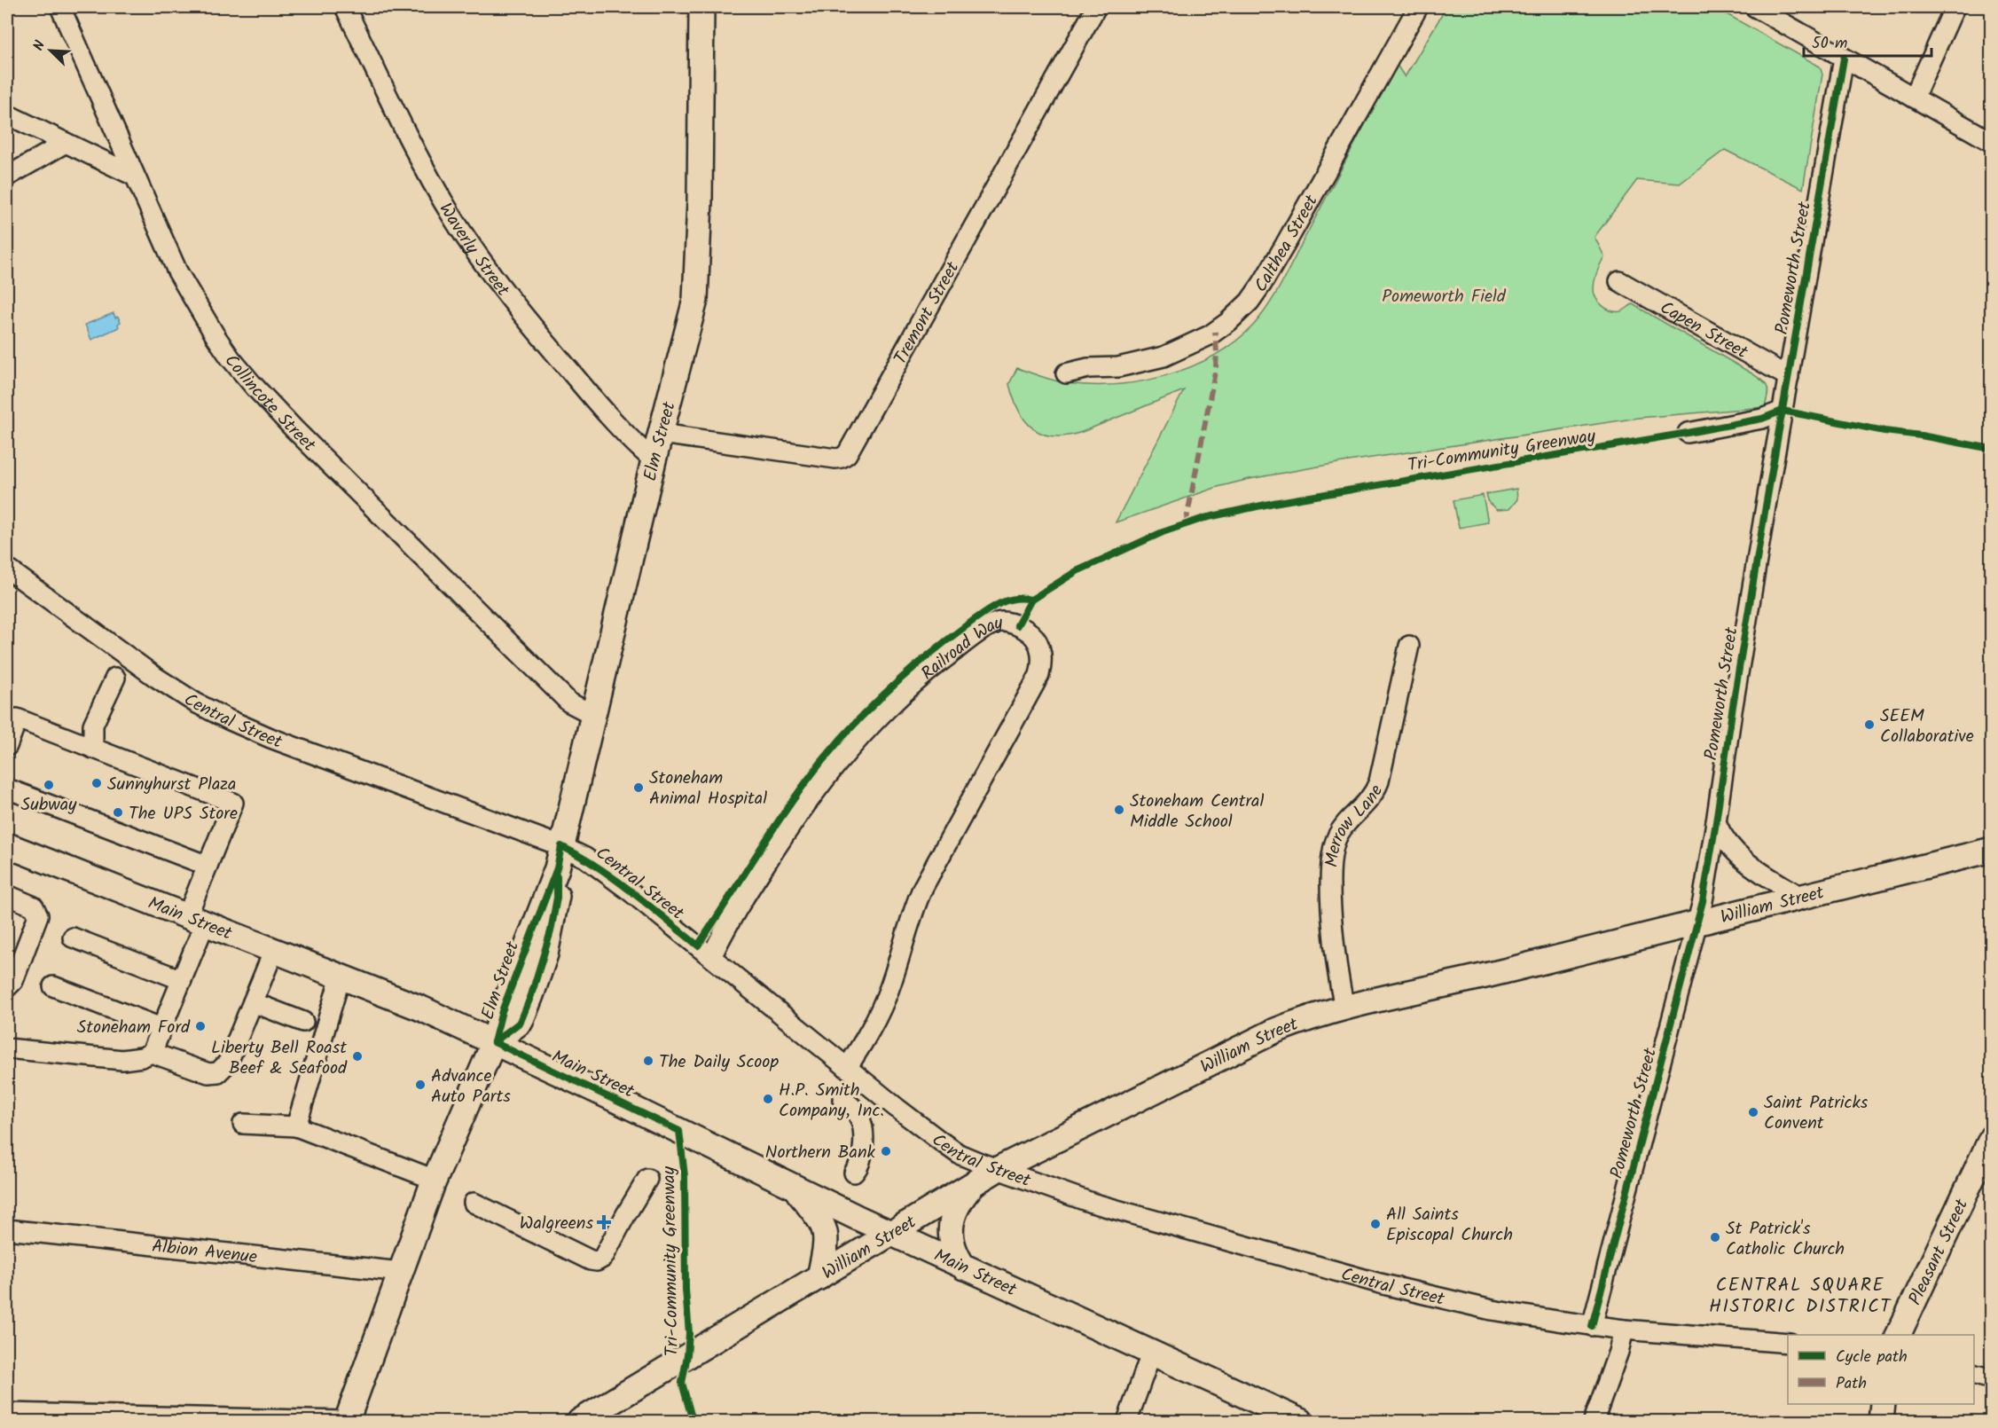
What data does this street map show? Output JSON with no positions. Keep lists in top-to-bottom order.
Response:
{
  "streets": {
    "main road": [
      "Elm Street",
      "William Street",
      "Main Street",
      "Pleasant Street"
    ],
    "street": [
      "Calthea Street",
      "Waverly Street",
      "Pomeworth Street",
      "Tremont Street",
      "Capen Street",
      "Collincote Street",
      "Railroad Way",
      "Central Street",
      "Merrow Lane",
      "Albion Avenue"
    ],
    "cycle path": ["Tri-Community Greenway"]
  },
  "crossings": [
    ["Waverly Street", "Elm Street"],
    ["Pomeworth Street", "Capen Street"],
    ["Pomeworth Street", "Central Street"],
    ["Pomeworth Street", "William Street"],
    ["Tremont Street", "Elm Street"],
    ["Collincote Street", "Elm Street"],
    ["Elm Street", "Central Street"],
    ["Elm Street", "Main Street"],
    ["Elm Street", "Albion Avenue"],
    ["Railroad Way", "Central Street"],
    ["Central Street", "William Street"],
    ["Merrow Lane", "William Street"],
    ["William Street", "Main Street"]
  ],
  "districts": ["CENTRAL SQUARE HISTORIC DISTRICT"],
  "parks": ["Pomeworth Field"],
  "places": {
    "other": [
      "SEEM Collaborative",
      "Sunnyhurst Plaza",
      "Subway",
      "Stoneham Animal Hospital",
      "Stoneham Central Middle School",
      "The UPS Store",
      "Stoneham Ford",
      "Liberty Bell Roast Beef & Seafood",
      "The Daily Scoop",
      "Advance Auto Parts",
      "H.P. Smith Company, Inc.",
      "Saint Patricks Convent",
      "Northern Bank",
      "All Saints Episcopal Church",
      "St Patrick's Catholic Church"
    ],
    "health": ["Walgreens"]
  },
  "legend": ["Cycle path", "Path"],
  "scale_bar": "50 m",
  "north": "top left"
}
